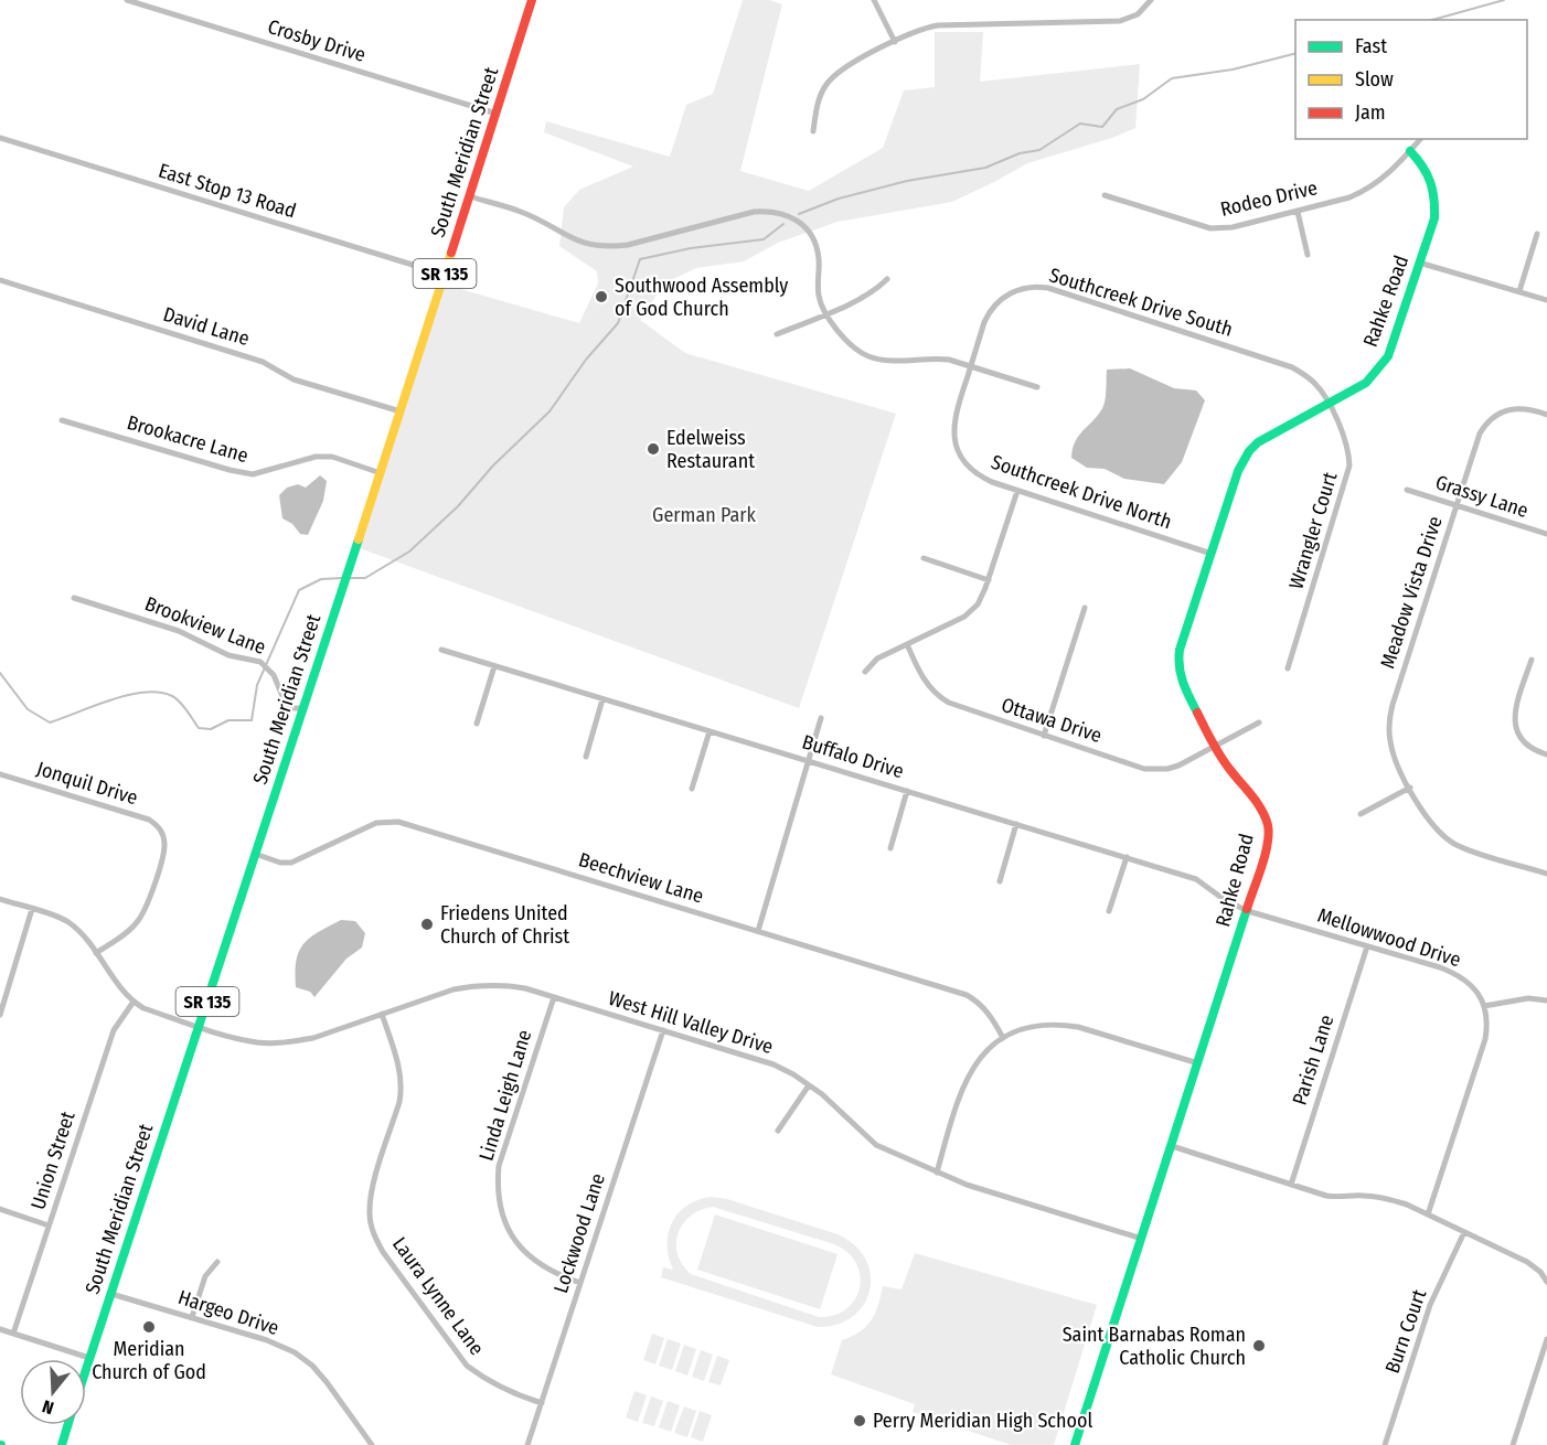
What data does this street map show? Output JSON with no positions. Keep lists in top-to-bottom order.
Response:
{
  "streets": {
    "main road": ["South Meridian Street", "SR 135", "Rahke Road"],
    "street": [
      "Crosby Drive",
      "East Stop 13 Road",
      "Rodeo Drive",
      "Southcreek Drive South",
      "David Lane",
      "Brookacre Lane",
      "Southcreek Drive North",
      "Grassy Lane",
      "Wrangler Court",
      "Meadow Vista Drive",
      "Brookview Lane",
      "Ottawa Drive",
      "Buffalo Drive",
      "Jonquil Drive",
      "Beechview Lane",
      "Mellowwood Drive",
      "West Hill Valley Drive",
      "Parish Lane",
      "Linda Leigh Lane",
      "Union Street",
      "Lockwood Lane",
      "Laura Lynne Lane",
      "Hargeo Drive",
      "Burn Court"
    ]
  },
  "crossings": [
    ["Crosby Drive", "South Meridian Street"],
    ["South Meridian Street", "East Stop 13 Road"],
    ["South Meridian Street", "David Lane"],
    ["South Meridian Street", "Brookacre Lane"],
    ["South Meridian Street", "Brookview Lane"],
    ["South Meridian Street", "Beechview Lane"],
    ["South Meridian Street", "West Hill Valley Drive"],
    ["South Meridian Street", "Hargeo Drive"],
    ["Rodeo Drive", "Rahke Road"],
    ["Rahke Road", "Southcreek Drive South"],
    ["Rahke Road", "Southcreek Drive North"],
    ["Rahke Road", "Wrangler Court"],
    ["Rahke Road", "Ottawa Drive"],
    ["Rahke Road", "Buffalo Drive"],
    ["Rahke Road", "Mellowwood Drive"],
    ["Rahke Road", "West Hill Valley Drive"],
    ["Southcreek Drive South", "Southcreek Drive North"],
    ["Southcreek Drive South", "Wrangler Court"],
    ["Grassy Lane", "Meadow Vista Drive"],
    ["Buffalo Drive", "Mellowwood Drive"],
    ["Mellowwood Drive", "Parish Lane"],
    ["West Hill Valley Drive", "Linda Leigh Lane"],
    ["West Hill Valley Drive", "Union Street"],
    ["West Hill Valley Drive", "Lockwood Lane"],
    ["West Hill Valley Drive", "Laura Lynne Lane"],
    ["Linda Leigh Lane", "Lockwood Lane"],
    ["Lockwood Lane", "Laura Lynne Lane"]
  ],
  "parks": ["German Park"],
  "places": [
    "Southwood Assembly of God Church",
    "Edelweiss Restaurant",
    "Friedens United Church of Christ",
    "Meridian Church of God",
    "Saint Barnabas Roman Catholic Church",
    "Perry Meridian High School"
  ],
  "legend": ["Fast", "Slow", "Jam"],
  "north": "bottom"
}
